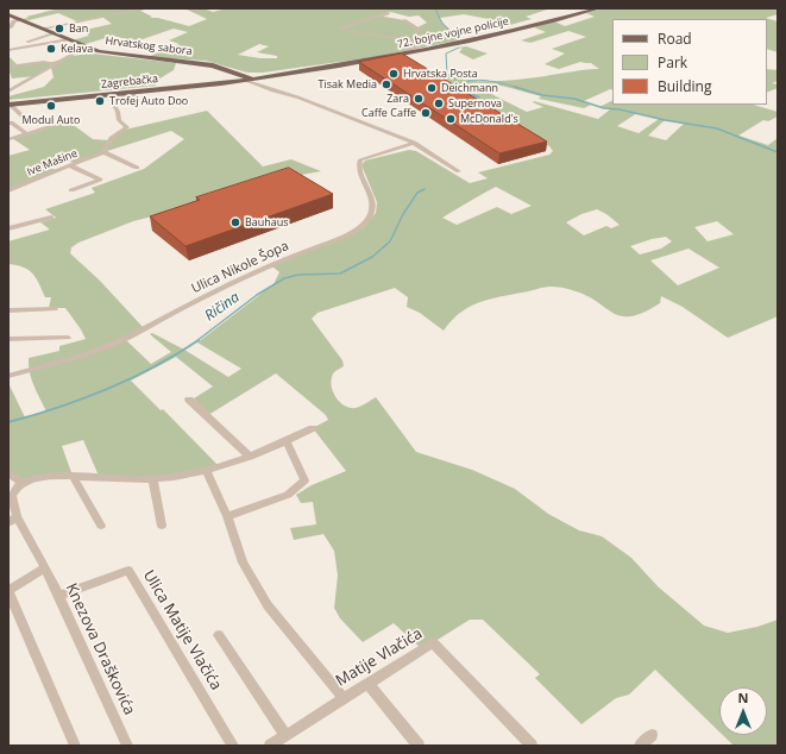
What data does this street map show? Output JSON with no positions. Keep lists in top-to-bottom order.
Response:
{
  "streets": {
    "main road": ["72. bojne vojne policije", "Hrvatskog sabora", "Zagrebačka"],
    "street": [
      "Ive Mašine",
      "Ulica Nikole Šopa",
      "Ulica Matije Vlačića",
      "Knezova Draškovića",
      "Matije Vlačića"
    ]
  },
  "crossings": [
    ["72. bojne vojne policije", "Hrvatskog sabora"],
    ["72. bojne vojne policije", "Zagrebačka"],
    ["Hrvatskog sabora", "Zagrebačka"],
    ["Ulica Matije Vlačića", "Knezova Draškovića"]
  ],
  "water": ["Ričina"],
  "places": [
    "Ban",
    "Kelava",
    "Hrvatska Posta",
    "Tisak Media",
    "Deichmann",
    "Zara",
    "Trofej Auto Doo",
    "Supernova",
    "Modul Auto",
    "Caffe Caffe",
    "McDonald's",
    "Bauhaus"
  ],
  "legend": ["Road", "Park", "Building"],
  "north": "top"
}
